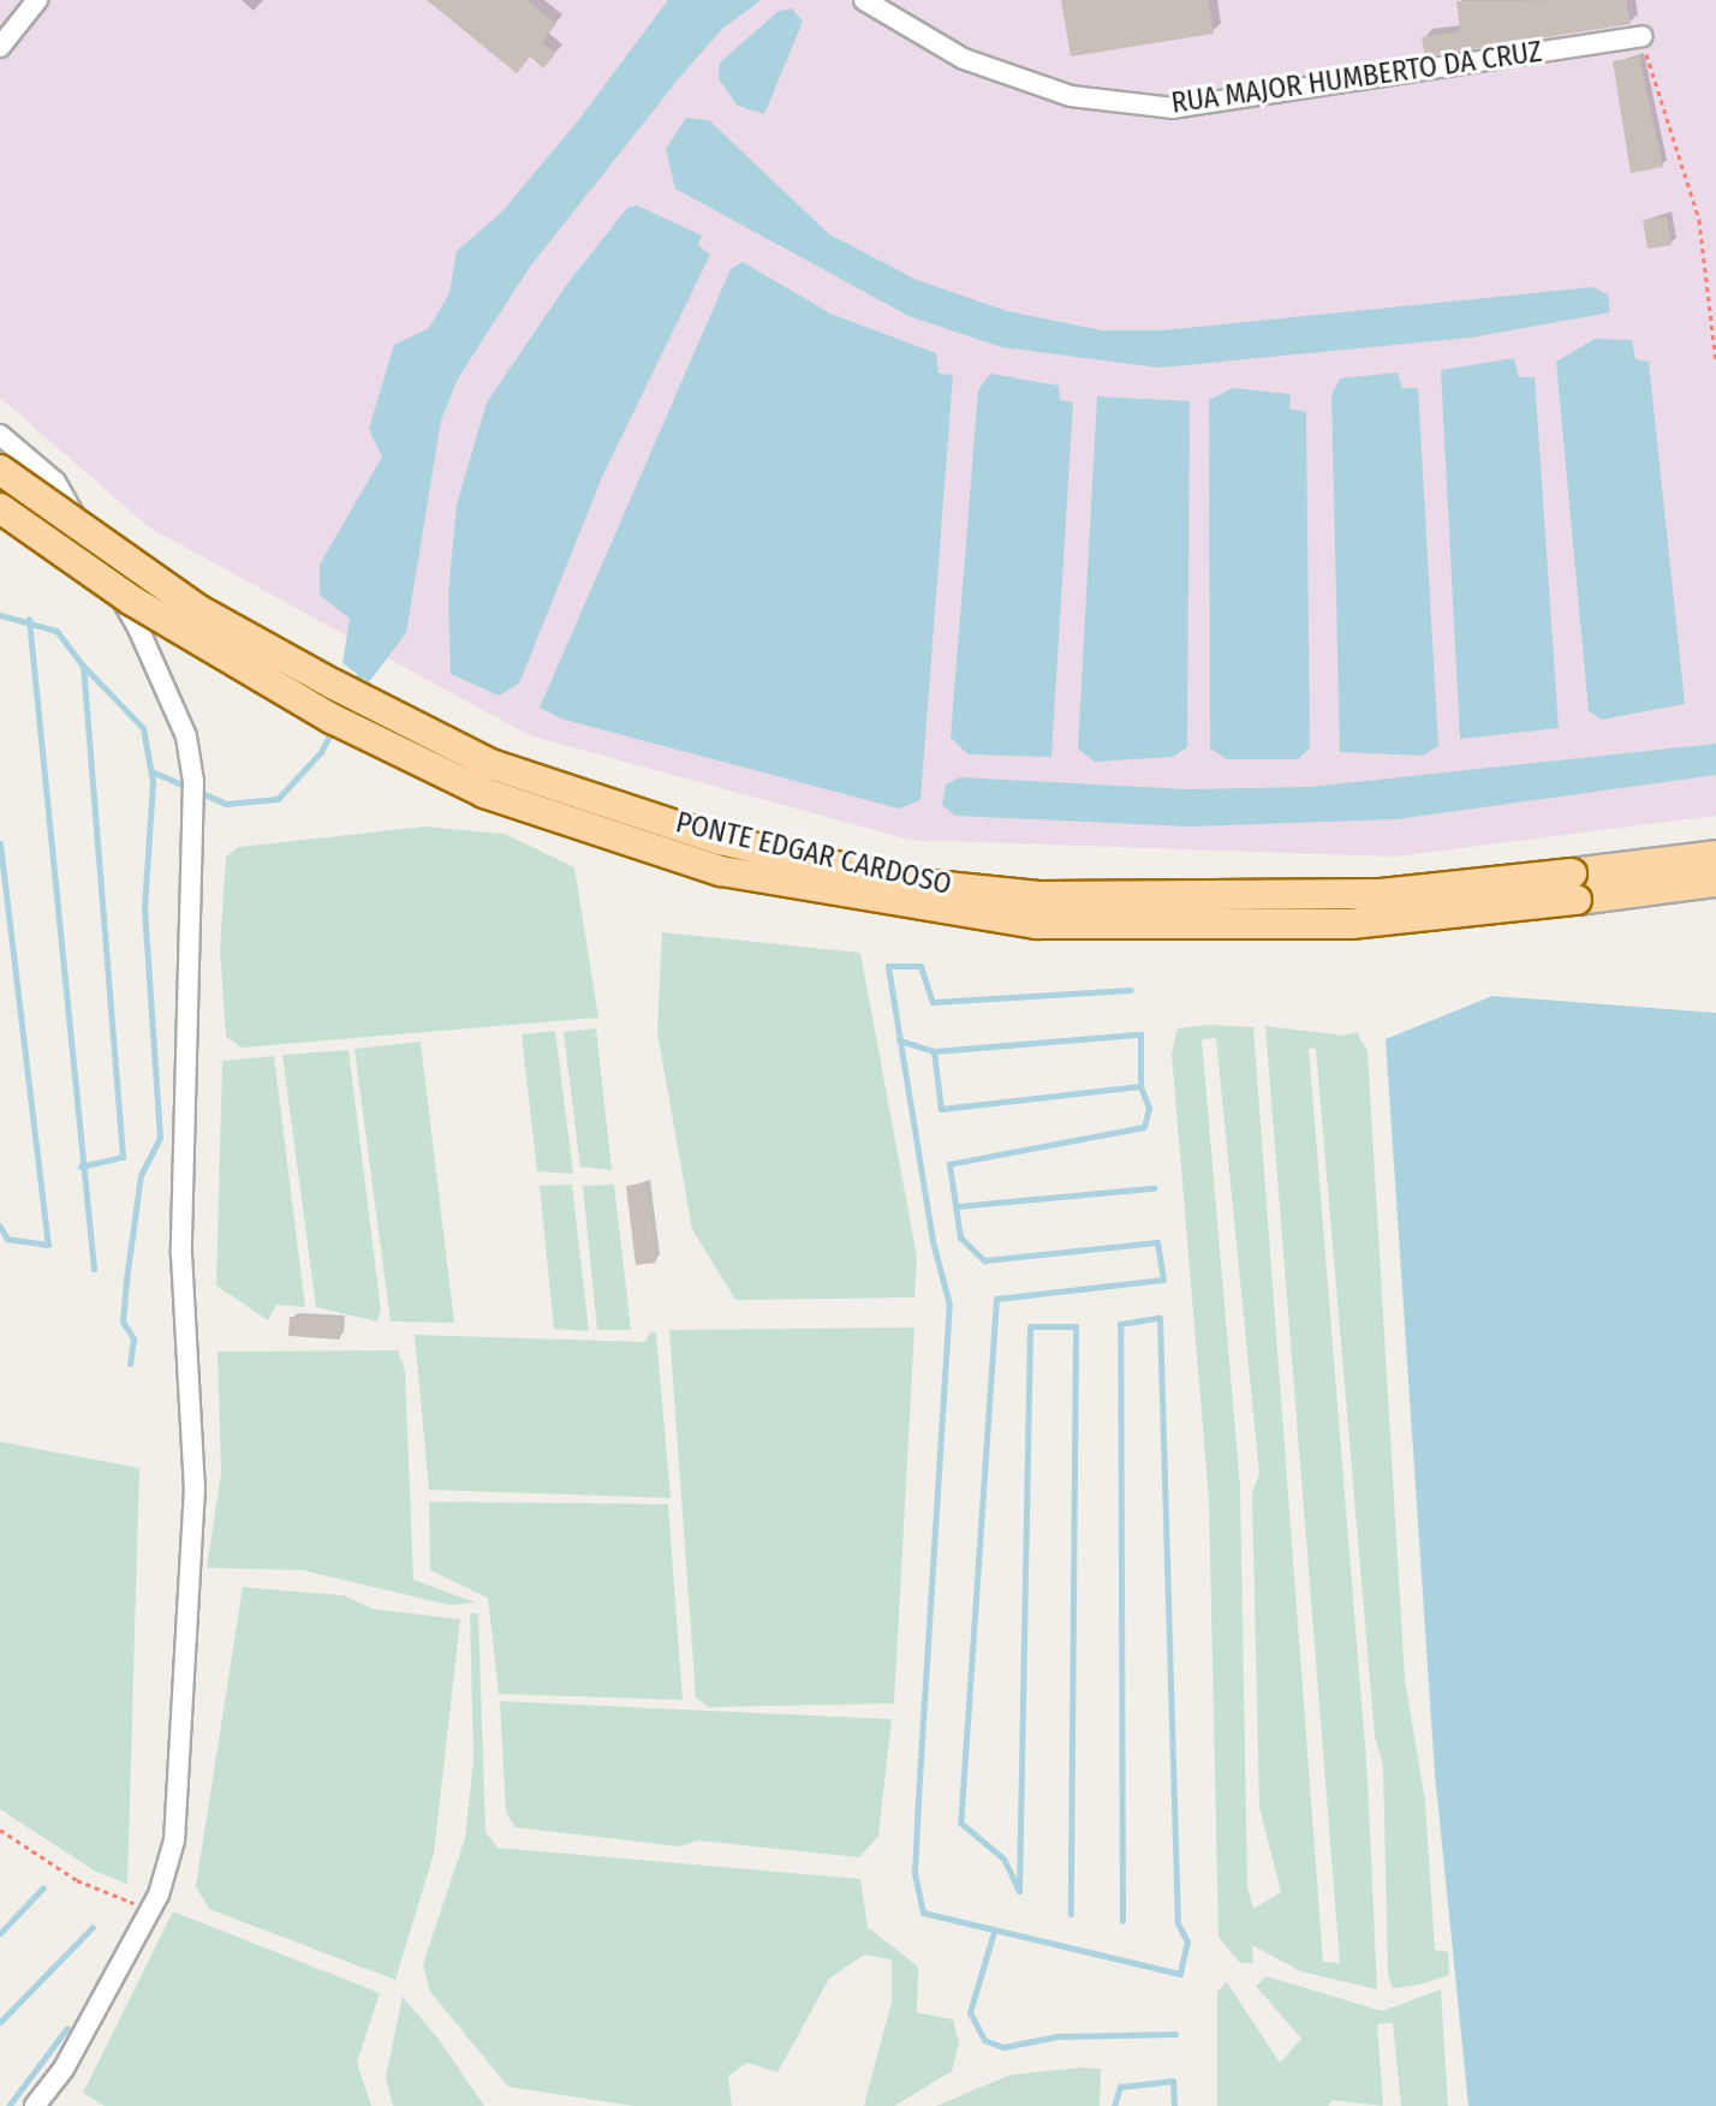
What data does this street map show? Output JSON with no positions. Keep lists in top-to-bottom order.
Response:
{
  "streets": {
    "main road": ["PONTE EDGAR CARDOSO"],
    "street": ["RUA MAJOR HUMBERTO DA CRUZ"]
  }
}
